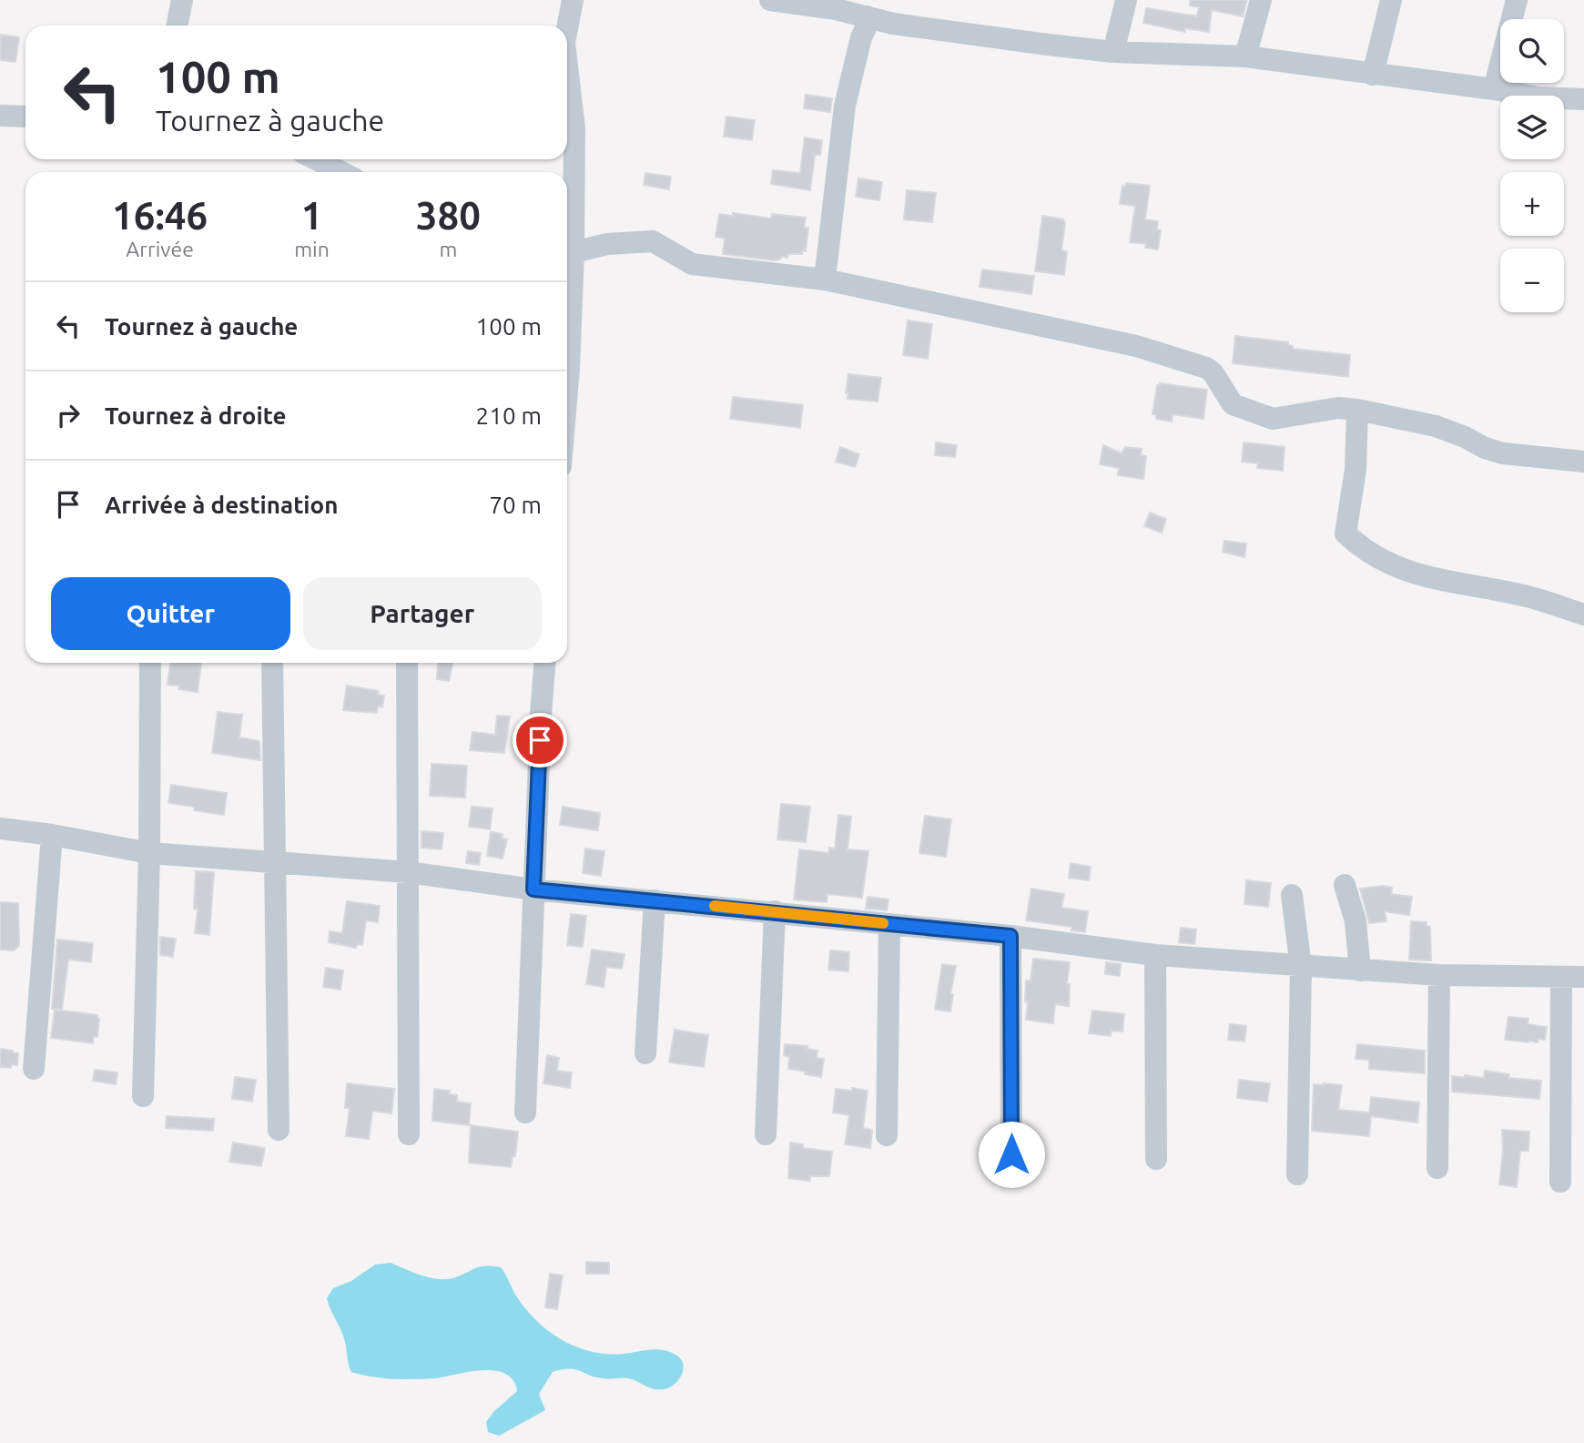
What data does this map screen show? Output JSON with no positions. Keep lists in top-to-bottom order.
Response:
{
  "page": {
    "map_buttons": ["+", "−"],
    "turn": ["100 m", "Tournez à gauche"],
    "eta": [
      "16:46",
      "Arrivée",
      "1",
      "min",
      "380",
      "m"
    ],
    "list": [
      {
        "name": "Tournez à gauche",
        "value": "100 m"
      },
      {
        "name": "Tournez à droite",
        "value": "210 m"
      },
      {
        "name": "Arrivée à destination",
        "value": "70 m"
      }
    ],
    "buttons": ["Quitter", "Partager"]
  }
}
